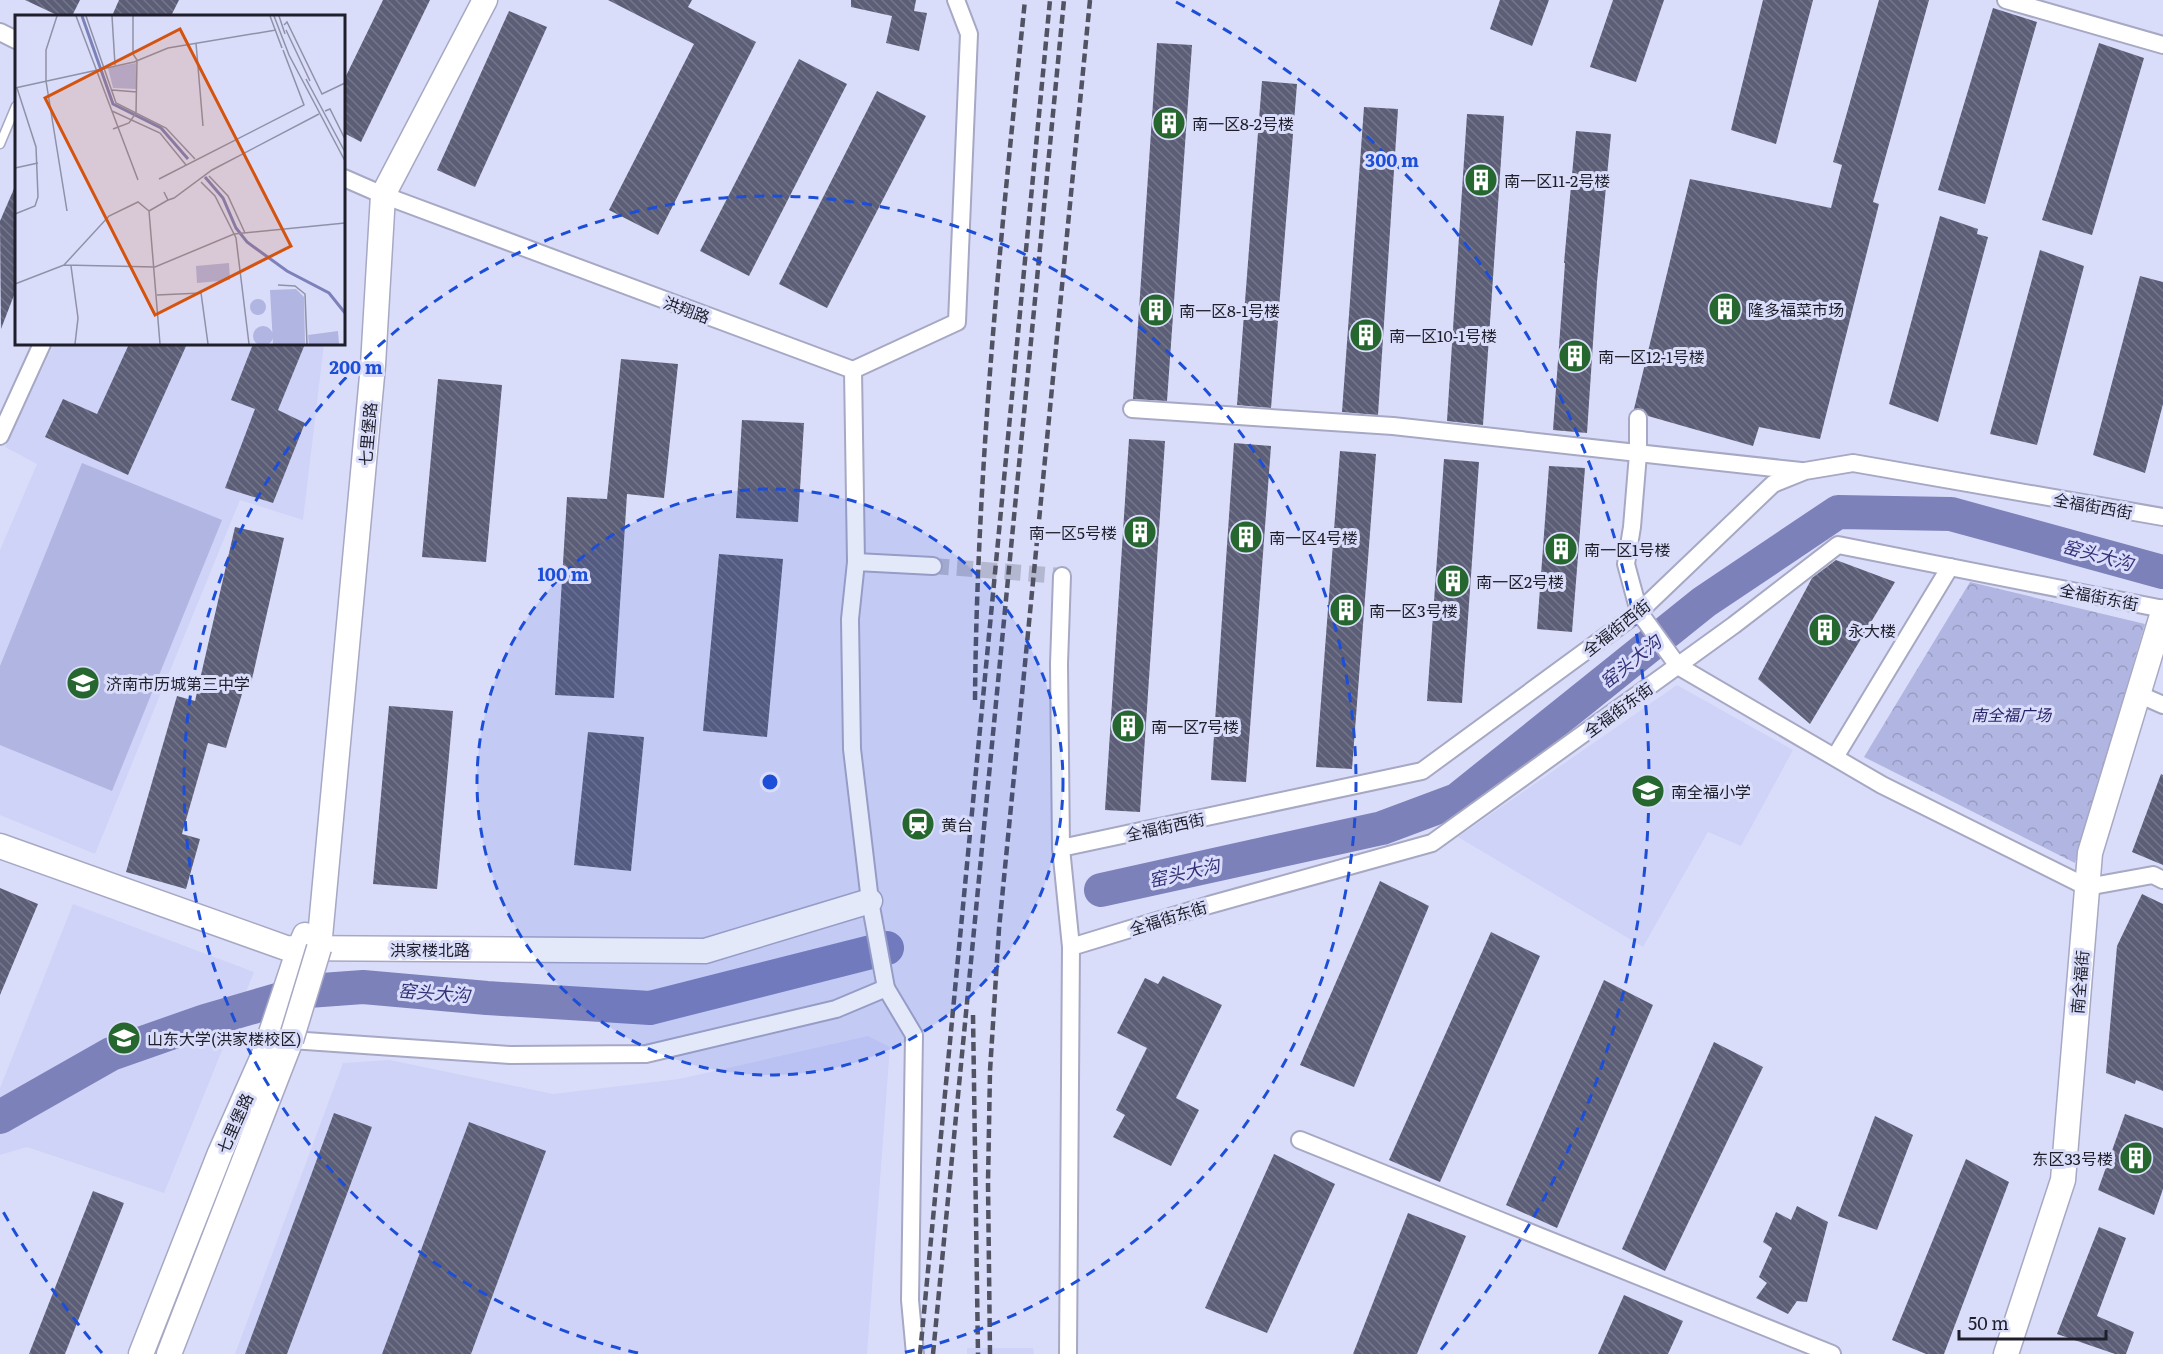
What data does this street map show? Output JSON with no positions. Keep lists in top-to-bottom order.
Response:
{
  "streets": {
    "main road": ["七里堡路", "洪家楼北路", "南全福街"],
    "street": ["洪翔路", "全福街西街", "全福街东街"]
  },
  "crossings": [
    ["洪翔路", "七里堡路"],
    ["七里堡路", "洪家楼北路"],
    ["全福街东街", "南全福街"]
  ],
  "water": ["窑头大沟"],
  "parks": ["南全福广场"],
  "places": {
    "building": [
      "南一区8-2号楼",
      "南一区11-2号楼",
      "隆多福菜市场",
      "南一区8-1号楼",
      "南一区10-1号楼",
      "南一区12-1号楼",
      "南一区5号楼",
      "南一区4号楼",
      "南一区1号楼",
      "南一区2号楼",
      "南一区3号楼",
      "永大楼",
      "南一区7号楼",
      "东区33号楼"
    ],
    "school or university": ["济南市历城第三中学", "南全福小学", "山东大学(洪家楼校区)"],
    "station": ["黄台"]
  },
  "scale_bar": "50 m",
  "rings": ["300 m", "200 m", "100 m"]
}
